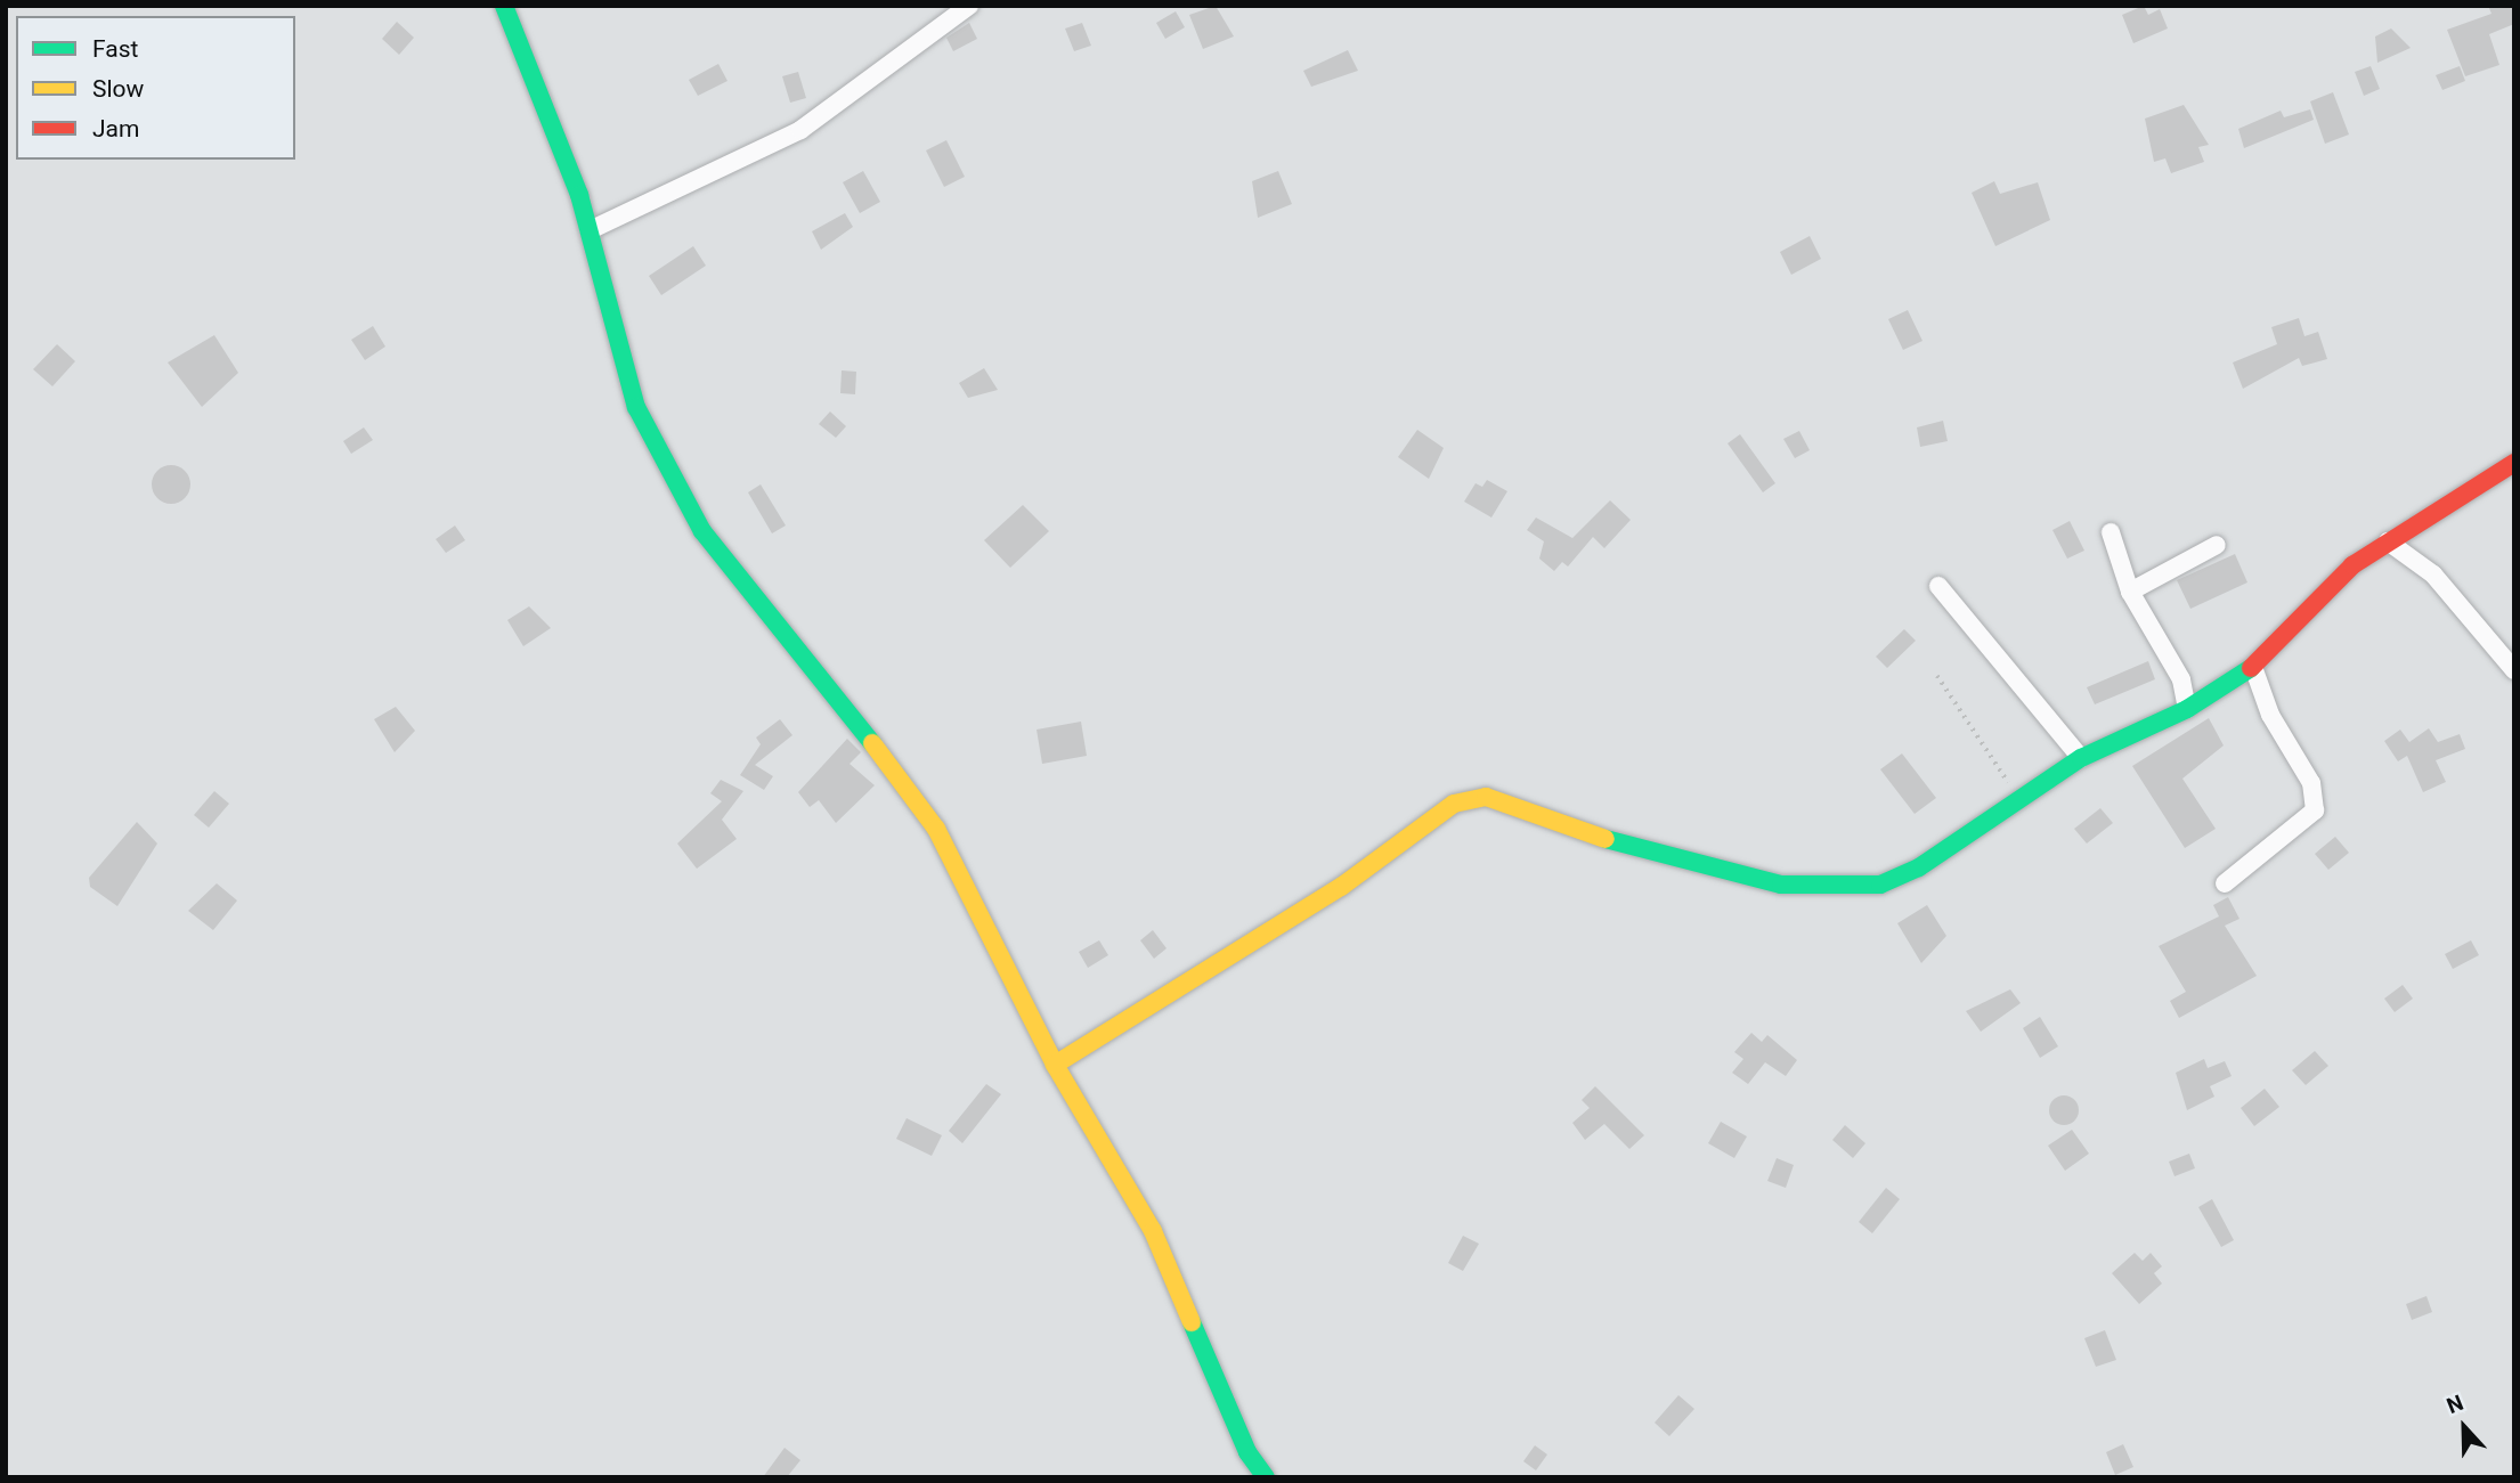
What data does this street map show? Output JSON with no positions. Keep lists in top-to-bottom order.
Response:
{
  "legend": ["Fast", "Slow", "Jam"],
  "north": "top"
}
